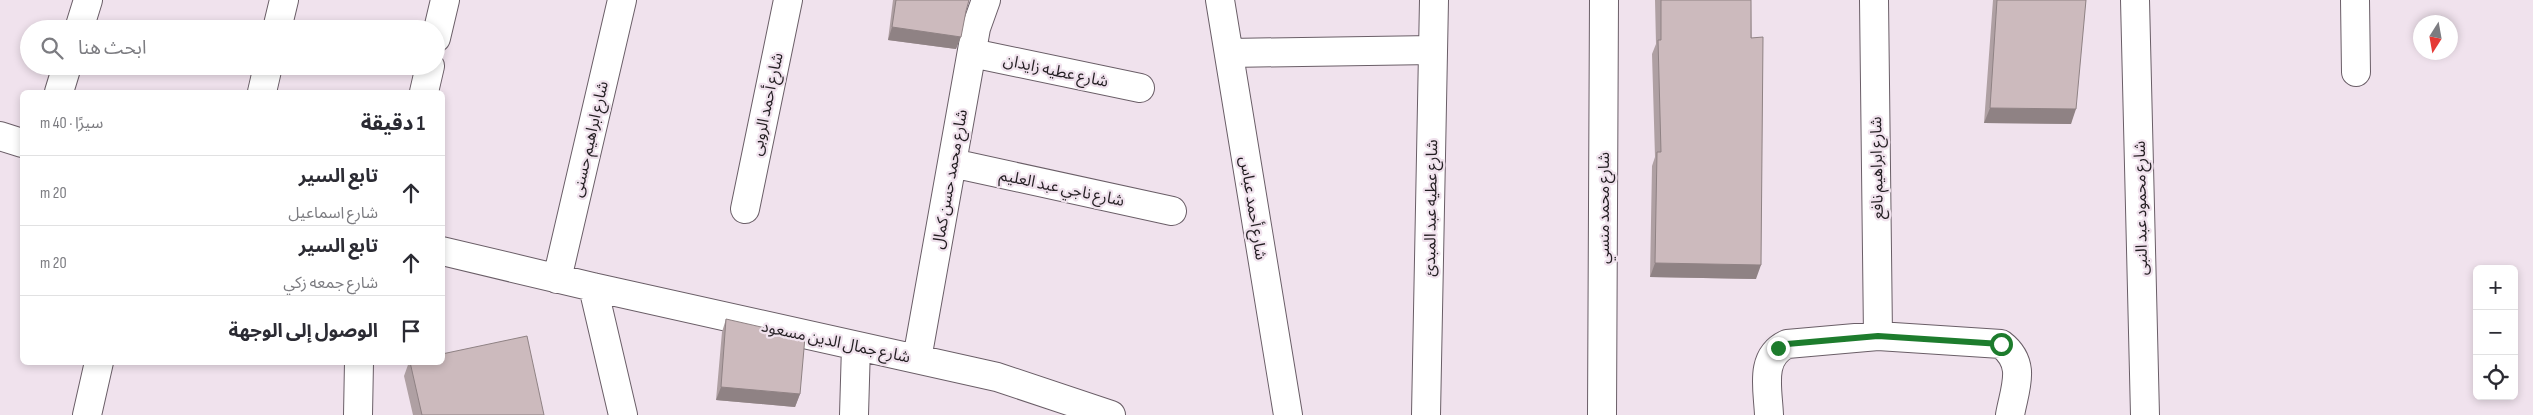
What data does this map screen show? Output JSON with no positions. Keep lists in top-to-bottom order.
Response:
{
  "streets": {
    "street": [
      "شارع عطيه زايدان",
      "شارع أحمد الروبى",
      "شارع ابراهيم حسنى",
      "شارع ابراهيم نافع",
      "شارع محمد حسن كمال",
      "شارع ناجي عبد العليم",
      "شارع أحمد عباس",
      "شارع عطيه عبد المبدئ",
      "شارع محمد منسي",
      "شارع محمود عبد النبى",
      "شارع جمال الدين مسعود"
    ]
  },
  "crossings": [
    ["شارع عطيه زايدان", "شارع محمد حسن كمال"],
    ["شارع ابراهيم حسنى", "شارع جمال الدين مسعود"],
    ["شارع محمد حسن كمال", "شارع ناجي عبد العليم"],
    ["شارع محمد حسن كمال", "شارع جمال الدين مسعود"]
  ],
  "north": "bottom",
  "page": {
    "search": "ابحث هنا",
    "heading": ["1 دقيقة", "سيرًا · 40 m"],
    "list": [
      ["تابع السير", "شارع اسماعيل", "20 m"],
      ["تابع السير", "شارع جمعه زكي", "20 m"],
      "الوصول إلى الوجهة"
    ],
    "map_buttons": ["+", "−"]
  }
}
